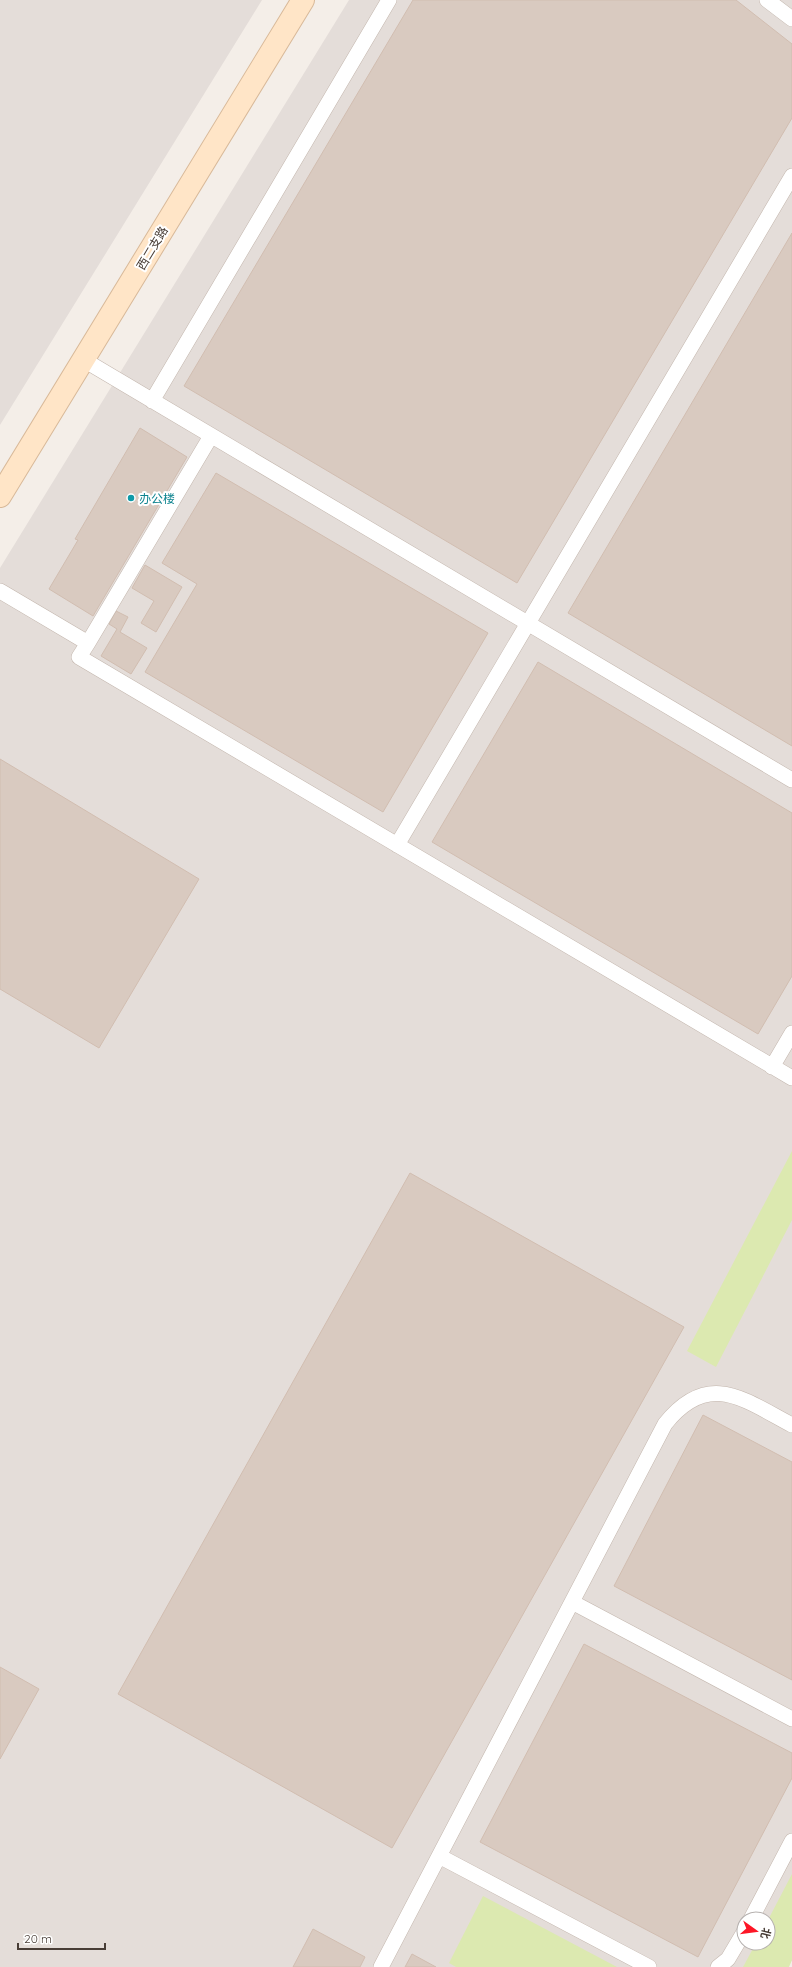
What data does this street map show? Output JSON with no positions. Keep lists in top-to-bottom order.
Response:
{
  "streets": {
    "street": ["西二支路"]
  },
  "places": ["办公楼"],
  "scale_bar": "20 m",
  "north": "right"
}
